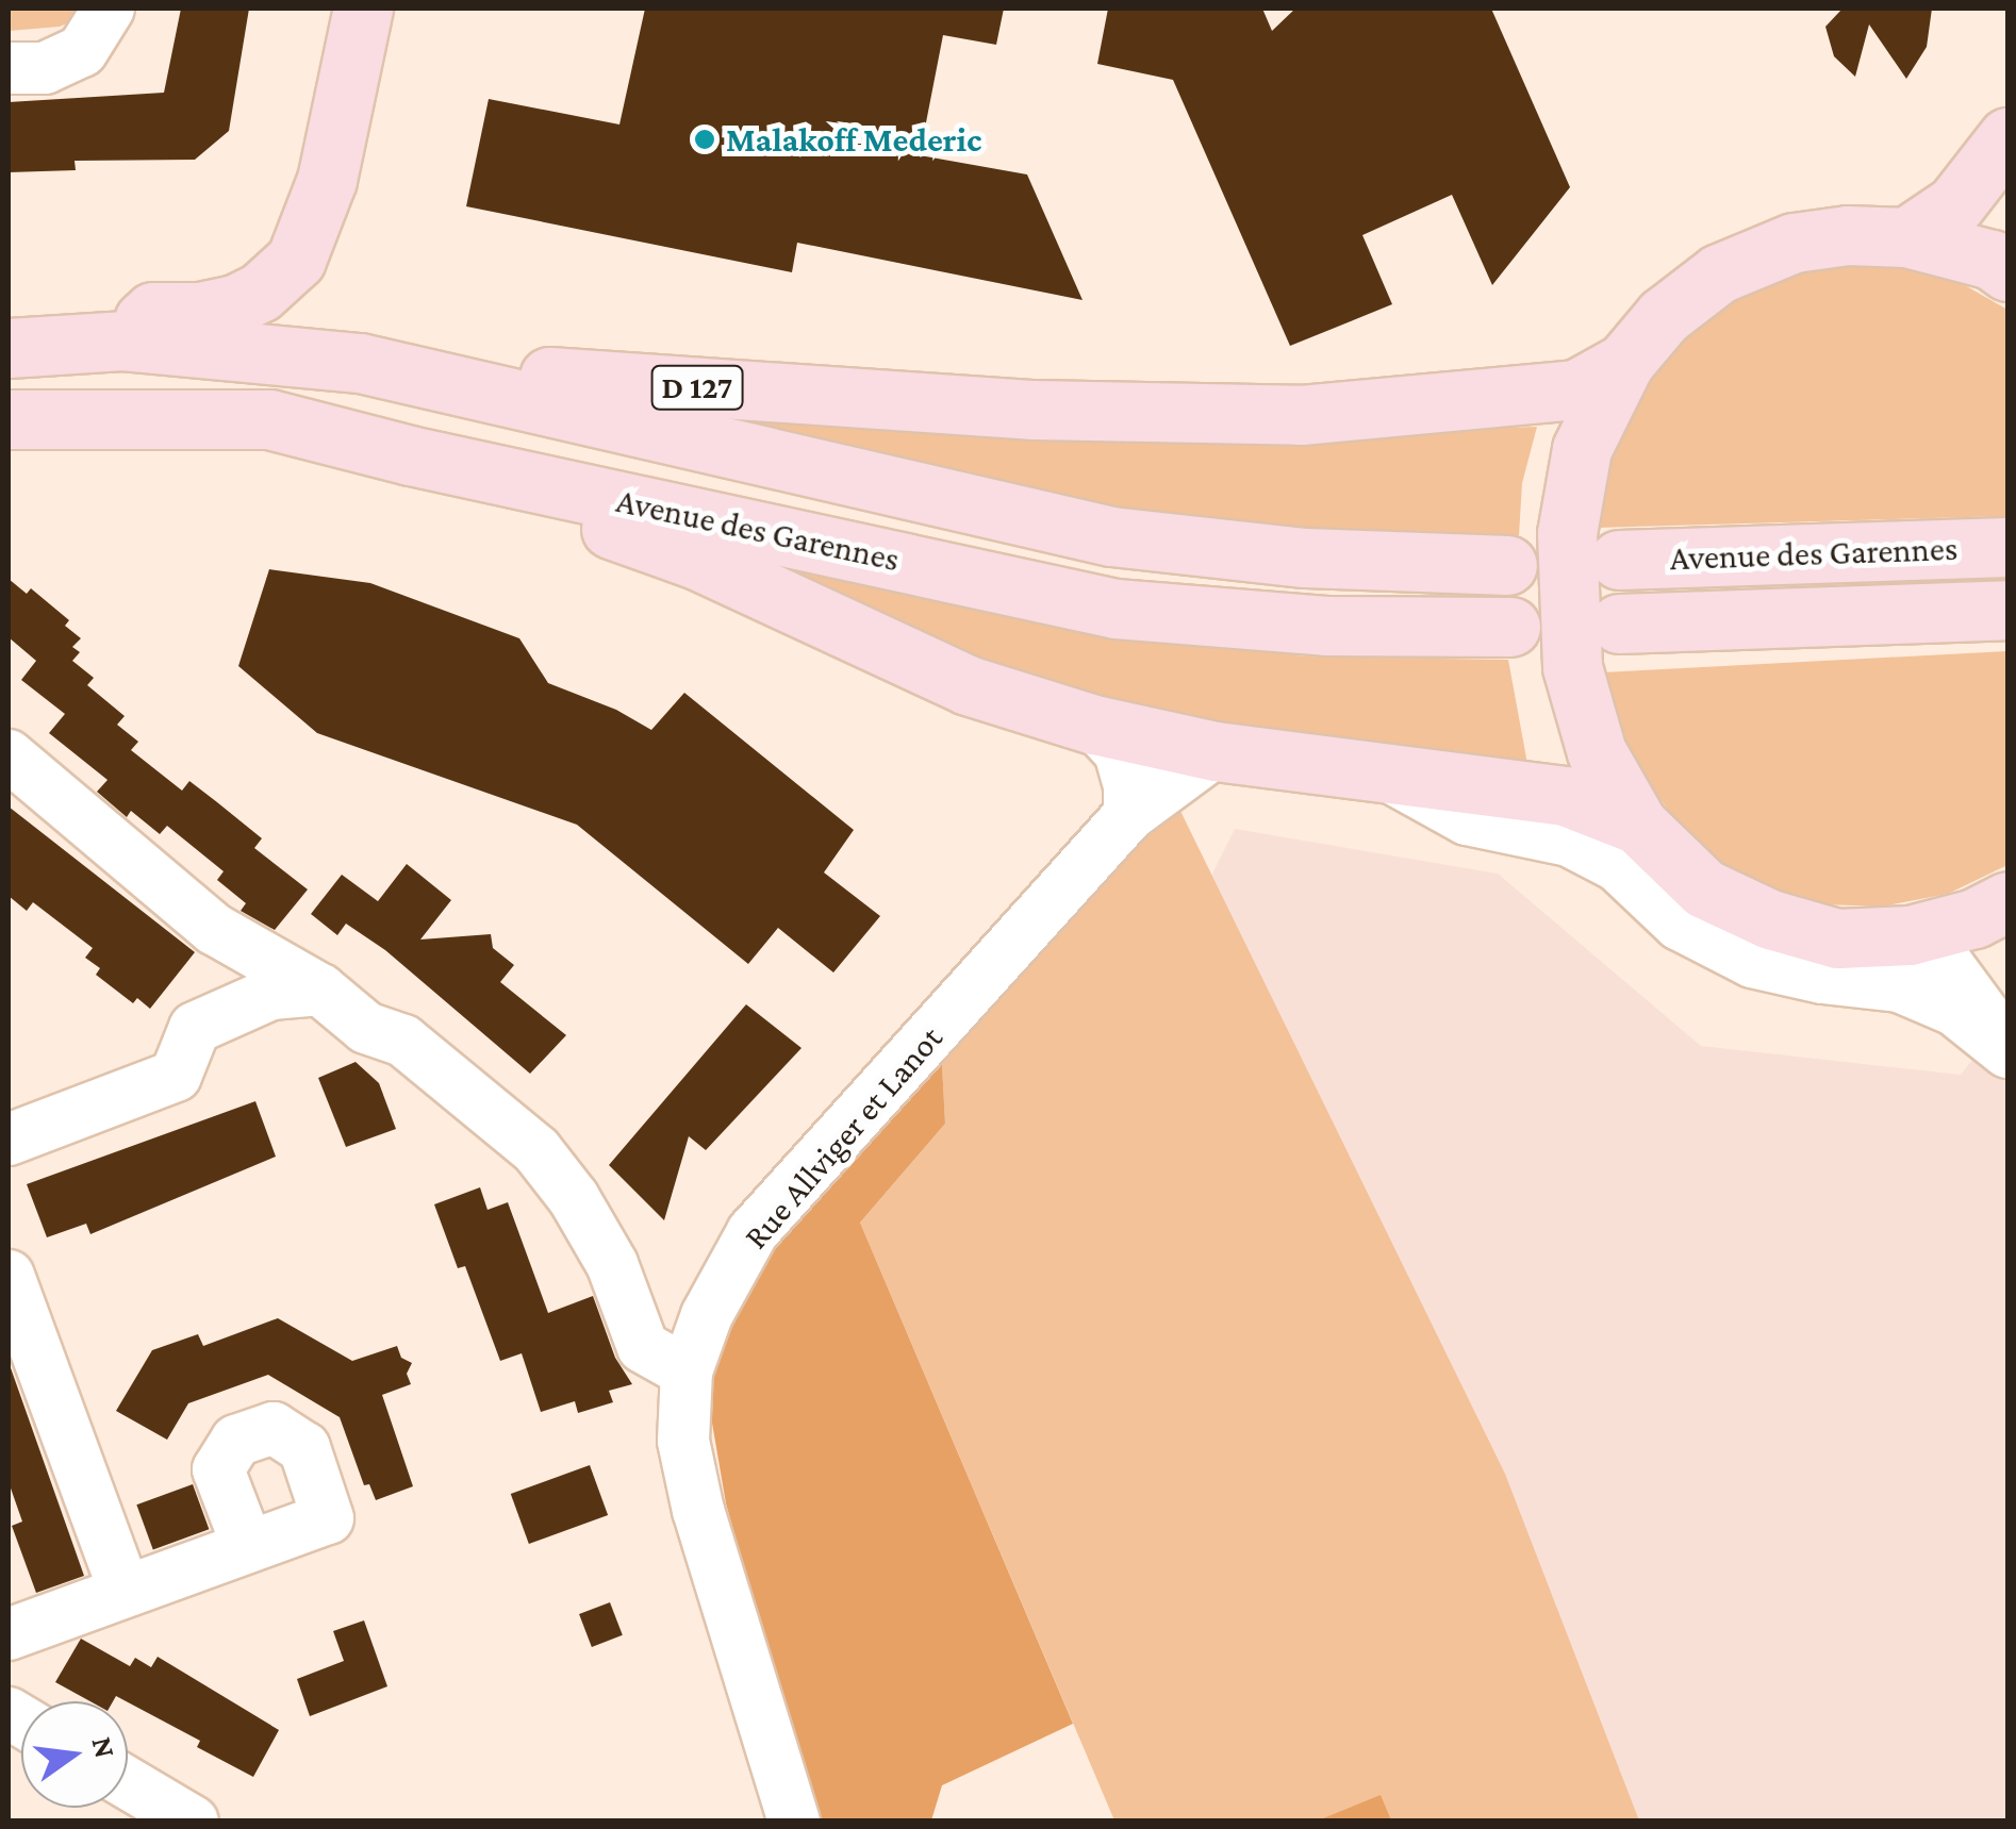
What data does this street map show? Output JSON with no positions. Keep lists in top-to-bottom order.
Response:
{
  "streets": {
    "main road": ["D 127", "Avenue des Garennes"],
    "street": ["Rue Allviger et Lanot"]
  },
  "crossings": [
    ["D 127", "Avenue des Garennes"]
  ],
  "places": ["Malakoff Mederic"],
  "north": "right"
}
